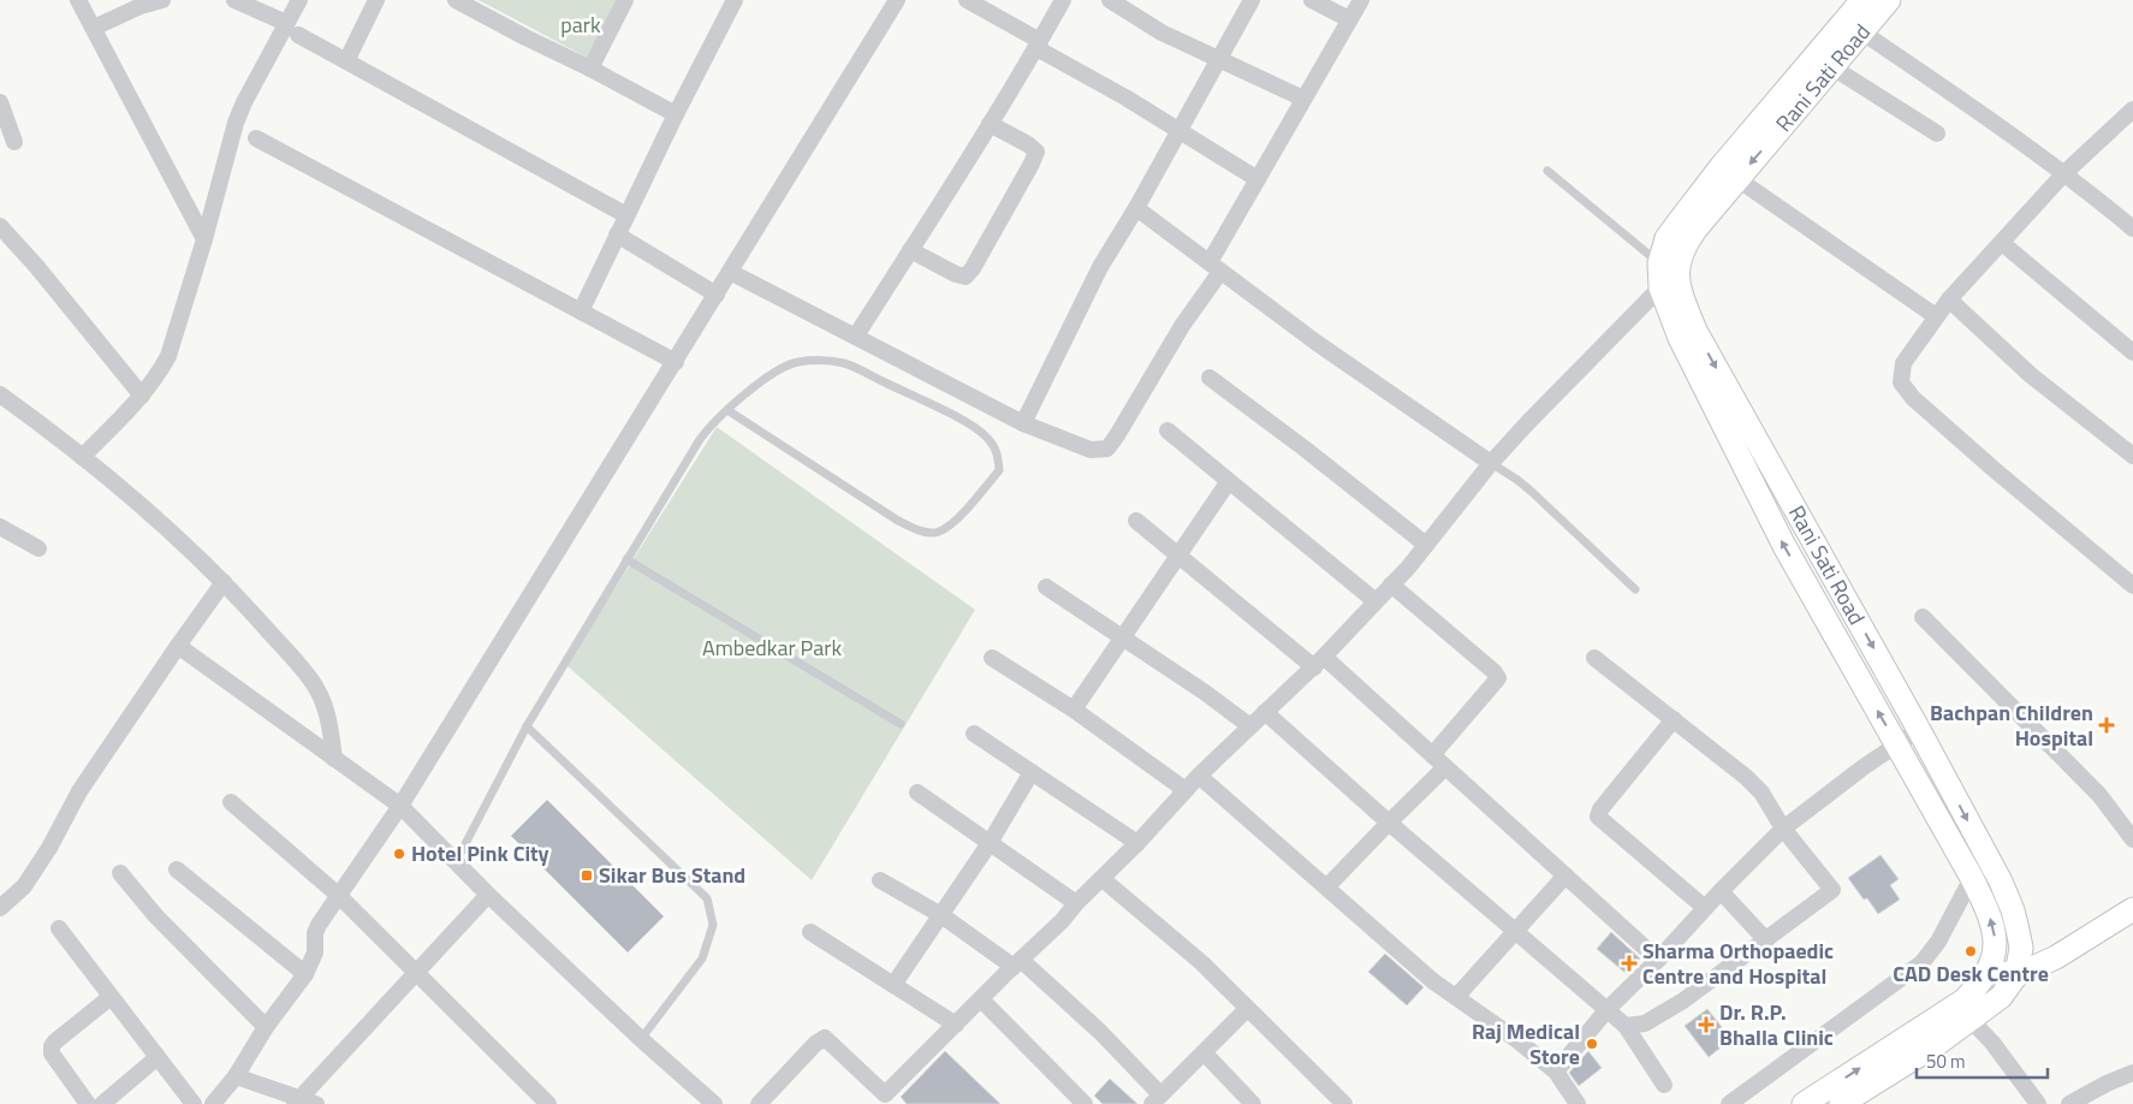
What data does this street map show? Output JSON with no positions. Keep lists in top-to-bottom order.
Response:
{
  "streets": {
    "street": ["Rani Sati Road"]
  },
  "parks": ["park", "Ambedkar Park"],
  "places": {
    "health": ["Bachpan Children Hospital", "Sharma Orthopaedic Centre and Hospital", "Dr. R.P. Bhalla Clinic"],
    "other": ["Hotel Pink City", "CAD Desk Centre", "Raj Medical Store"],
    "transit": ["Sikar Bus Stand"]
  },
  "scale_bar": "50 m"
}
